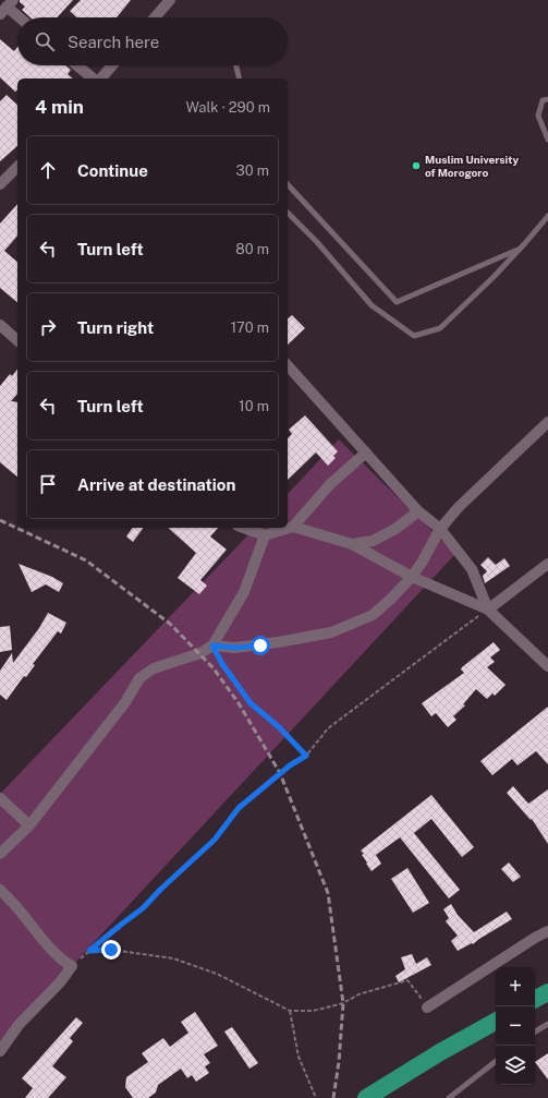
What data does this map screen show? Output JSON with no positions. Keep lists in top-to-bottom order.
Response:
{
  "places": ["Muslim University of Morogoro"],
  "page": {
    "search": "Search here",
    "heading": ["4 min", "Walk · 290 m"],
    "list": [
      ["Continue", "30 m"],
      ["Turn left", "80 m"],
      ["Turn right", "170 m"],
      ["Turn left", "10 m"],
      "Arrive at destination"
    ],
    "map_buttons": ["+", "−"]
  }
}
